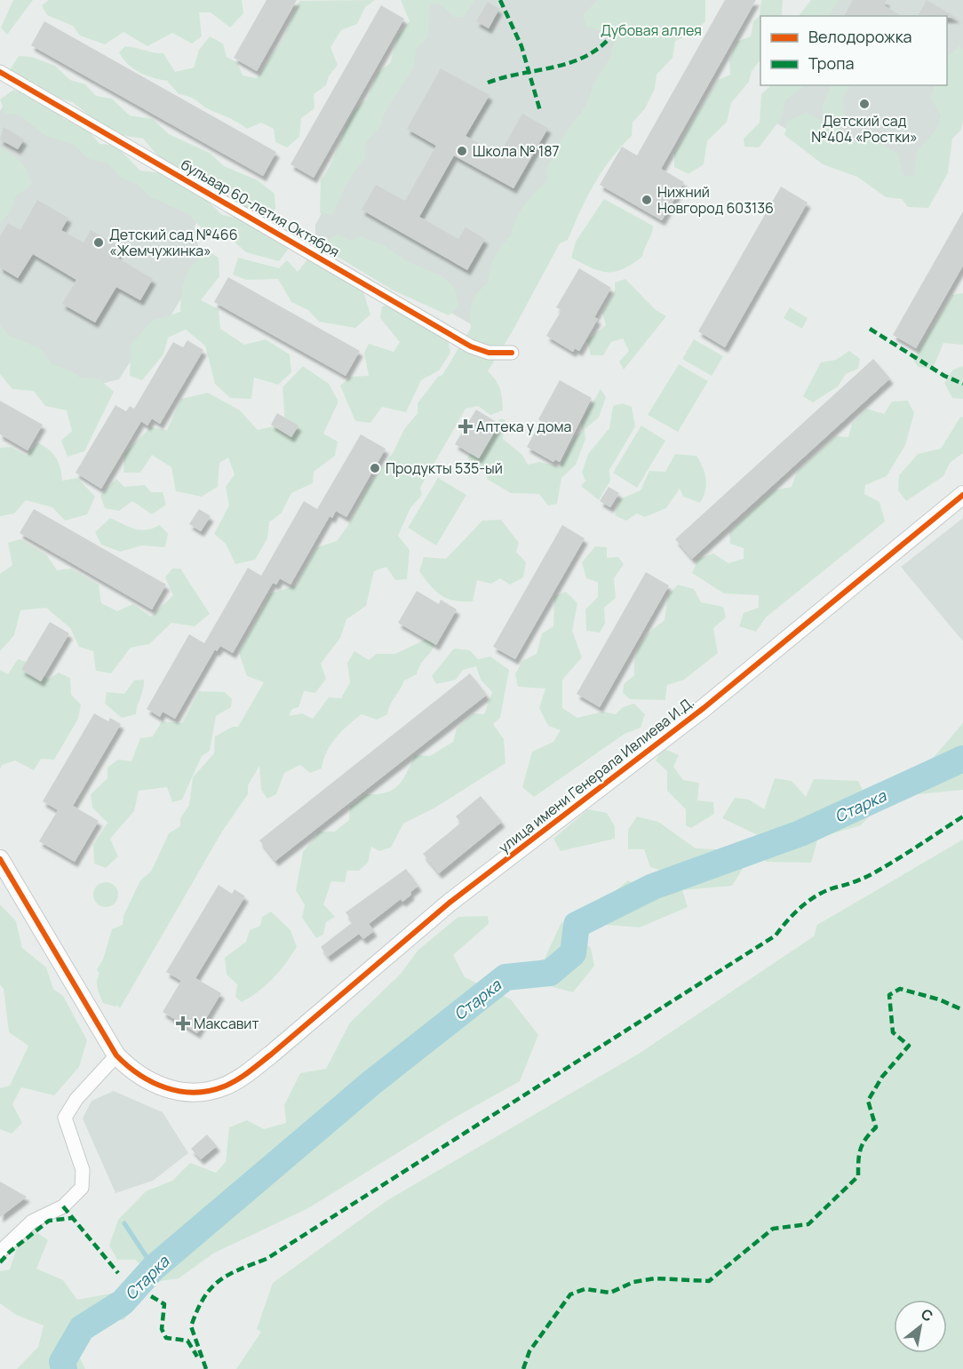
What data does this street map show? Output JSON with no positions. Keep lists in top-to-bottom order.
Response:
{
  "streets": {
    "street": ["бульвар 60-летия Октября", "улица имени Генерала Ивлиева И.Д."]
  },
  "water": ["Старка"],
  "parks": ["Дубовая аллея"],
  "places": {
    "other": [
      "Детский сад №404 «Ростки»",
      "Школа № 187",
      "Нижний Новгород 603136",
      "Детский сад №466 «Жемчужинка»",
      "Продукты 535-ый"
    ],
    "health": ["Аптека у дома", "Максавит"]
  },
  "legend": ["Велодорожка", "Тропа"],
  "north": "top right"
}
